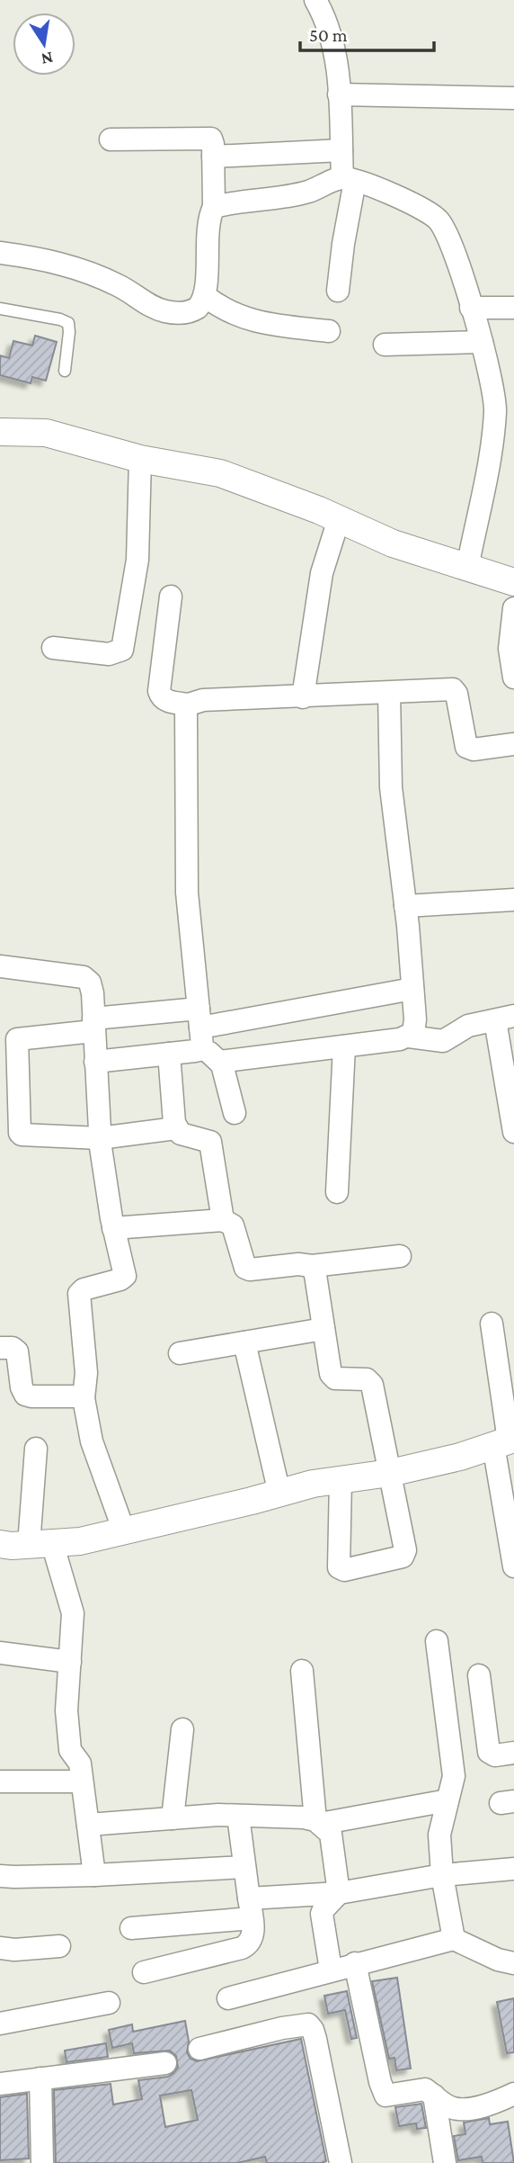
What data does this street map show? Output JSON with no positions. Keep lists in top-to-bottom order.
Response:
{
  "scale_bar": "50 m",
  "north": "bottom"
}
